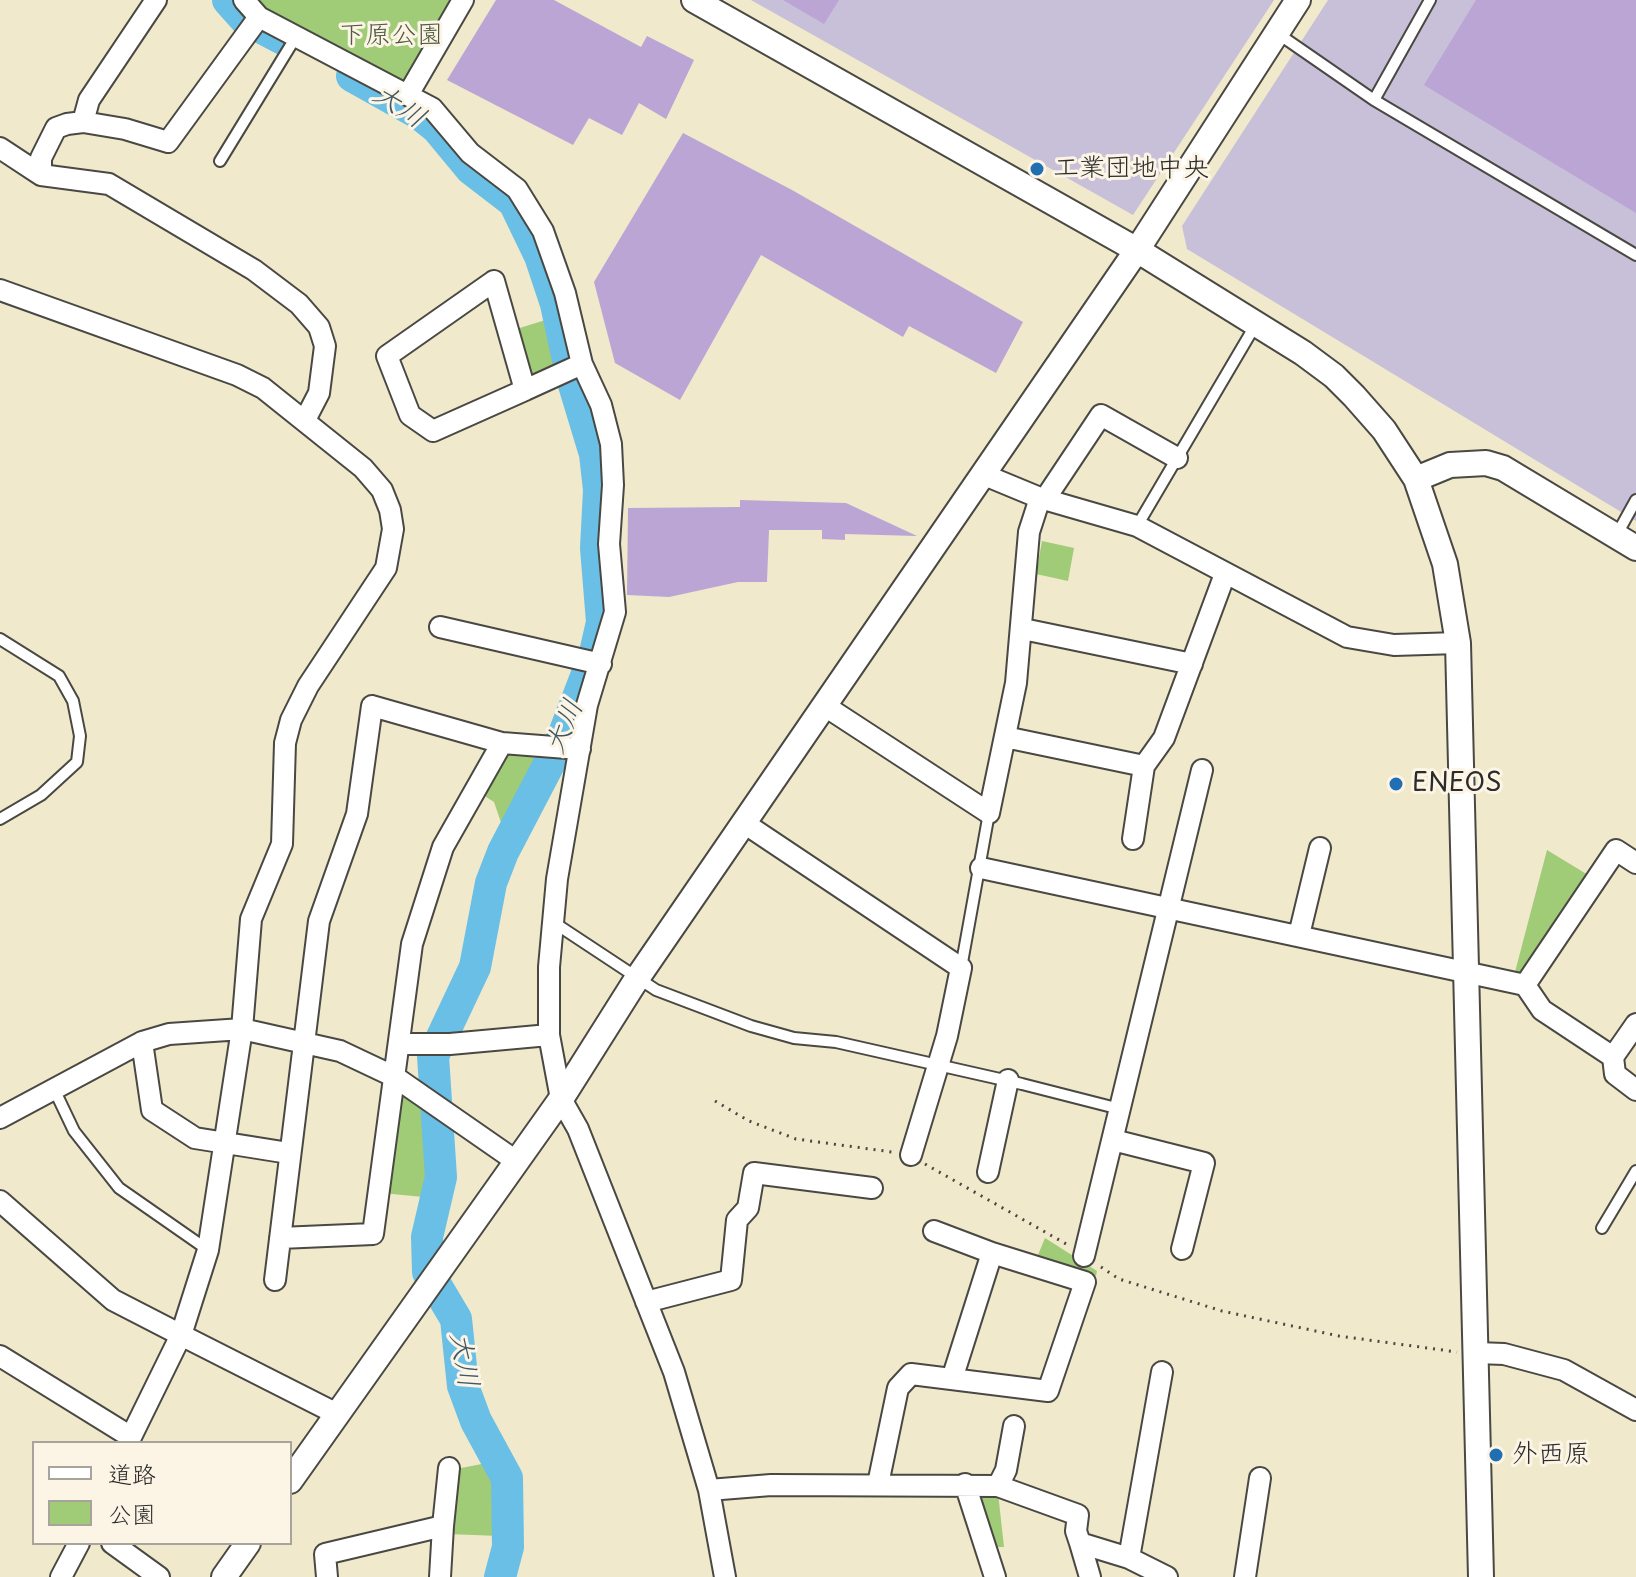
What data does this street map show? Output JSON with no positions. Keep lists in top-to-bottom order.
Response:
{
  "water": ["大川"],
  "parks": ["下原公園"],
  "places": ["工業団地中央", "ENEOS", "外西原"],
  "legend": ["道路", "公園"]
}
